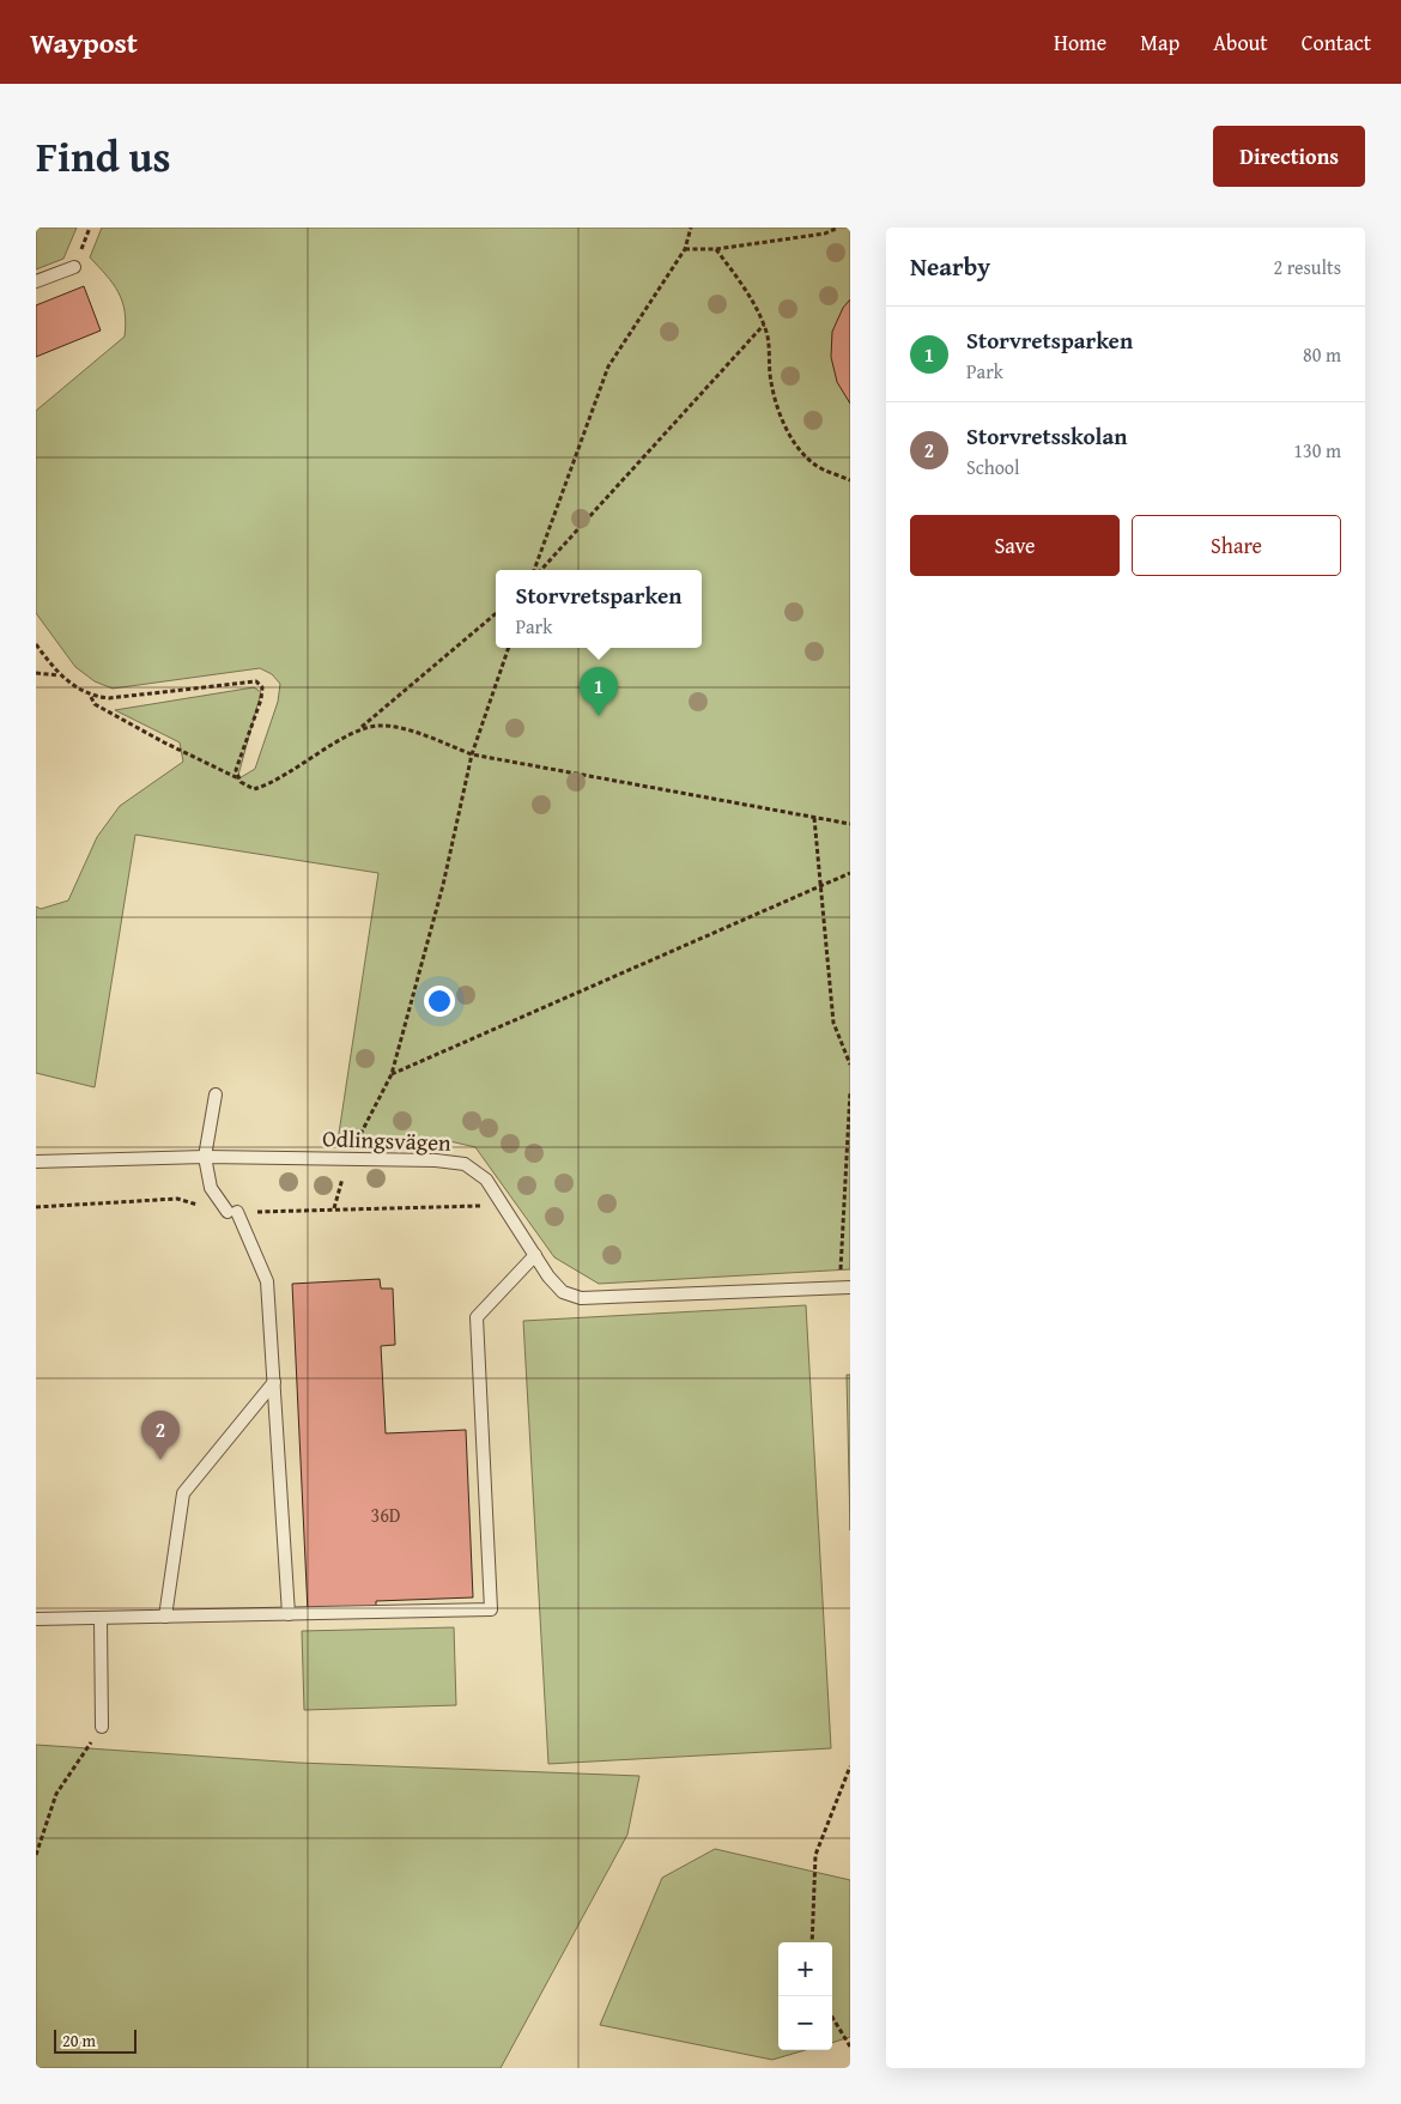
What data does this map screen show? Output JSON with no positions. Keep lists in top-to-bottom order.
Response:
{
  "streets": {
    "lane": ["Odlingsvägen"]
  },
  "house_numbers": ["36D"],
  "scale_bar": "20 m",
  "page": {
    "header": "Waypost",
    "nav": [
      "Home",
      "Map",
      "About",
      "Contact"
    ],
    "title": "Find us",
    "buttons": [
      "Directions",
      ["Save", "Share"]
    ],
    "heading": ["Nearby", "2 results"],
    "list": [
      {
        "mark": "1",
        "name": "Storvretsparken",
        "note": "Park",
        "value": "80 m"
      },
      {
        "mark": "2",
        "name": "Storvretsskolan",
        "note": "School",
        "value": "130 m"
      }
    ],
    "popup": ["Storvretsparken", "Park"],
    "pins": ["1", "2"],
    "map_buttons": ["+", "−"],
    "scale": "20 m"
  }
}
